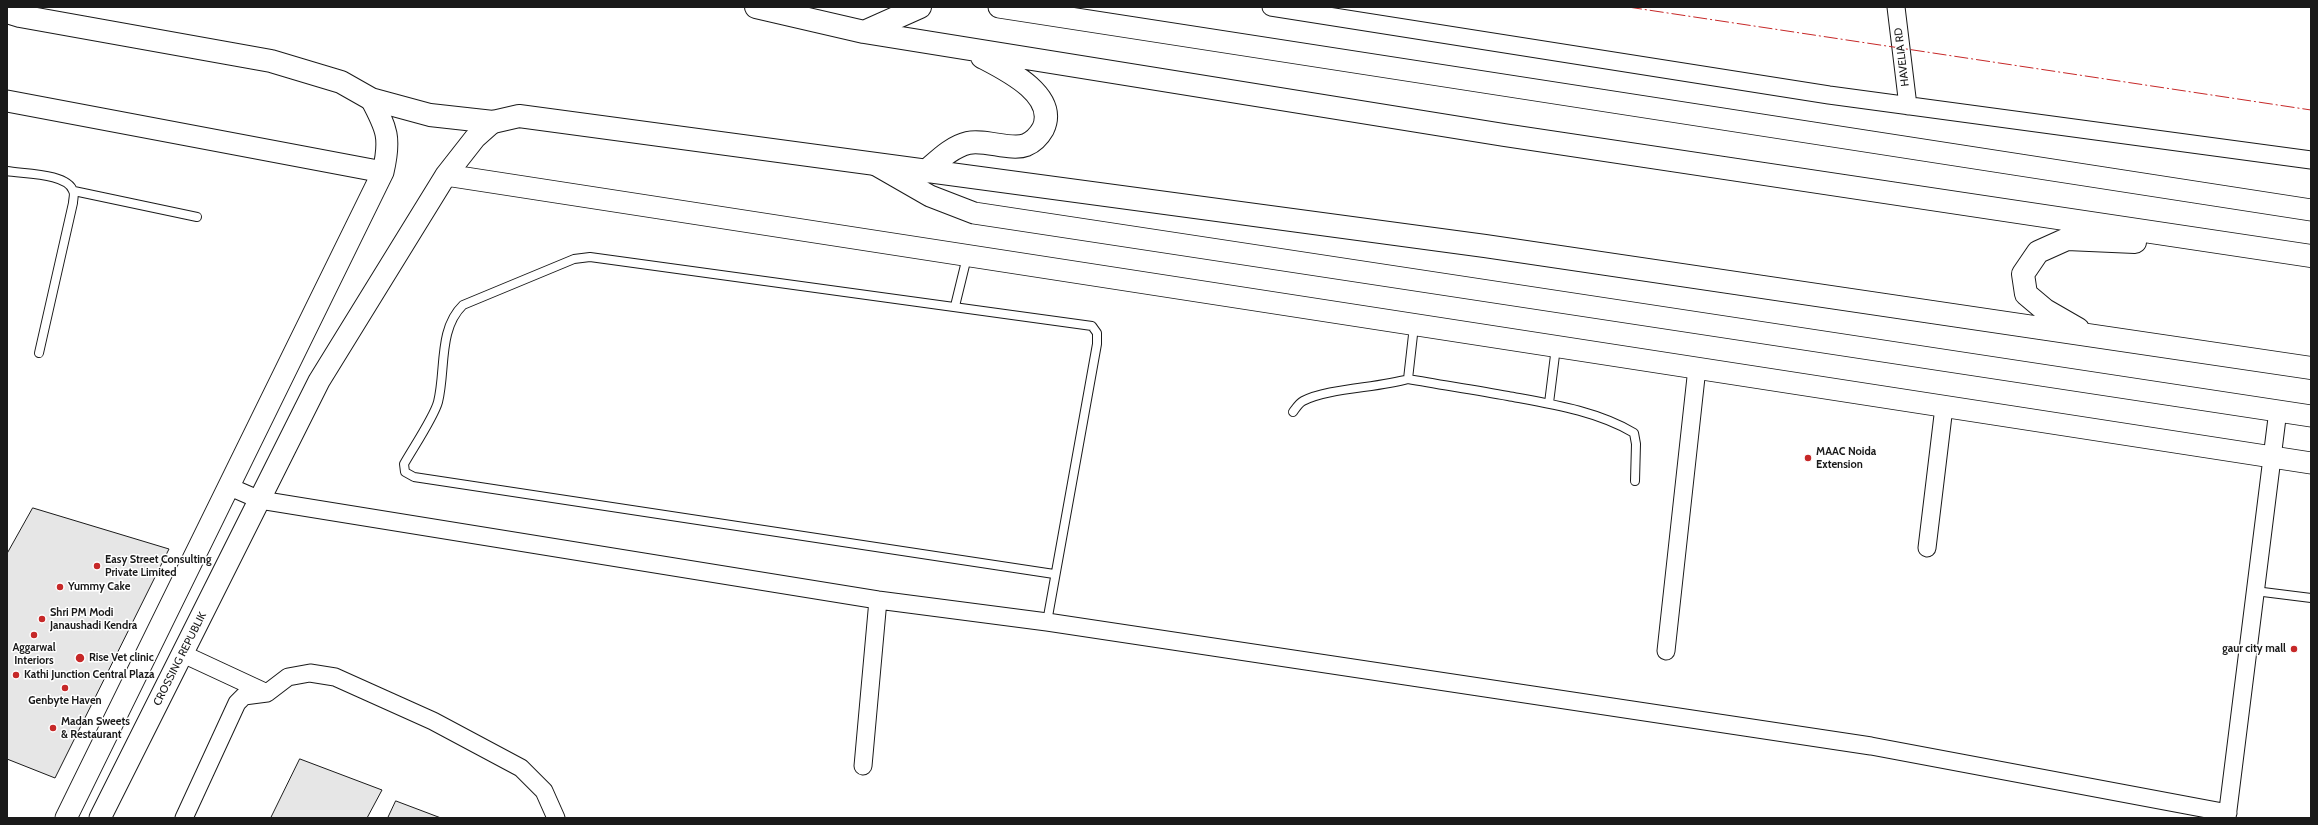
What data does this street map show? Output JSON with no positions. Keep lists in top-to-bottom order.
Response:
{
  "streets": {
    "street": ["HAVELIA RD", "CROSSING REPUBLIK"]
  },
  "places": [
    "MAAC Noida Extension",
    "Easy Street Consulting Private Limited",
    "Yummy Cake",
    "Shri PM Modi Janaushadi Kendra",
    "Aggarwal Interiors",
    "gaur city mall",
    "Rise Vet clinic",
    "Kathi Junction Central Plaza",
    "Genbyte Haven",
    "Madan Sweets & Restaurant"
  ]
}
